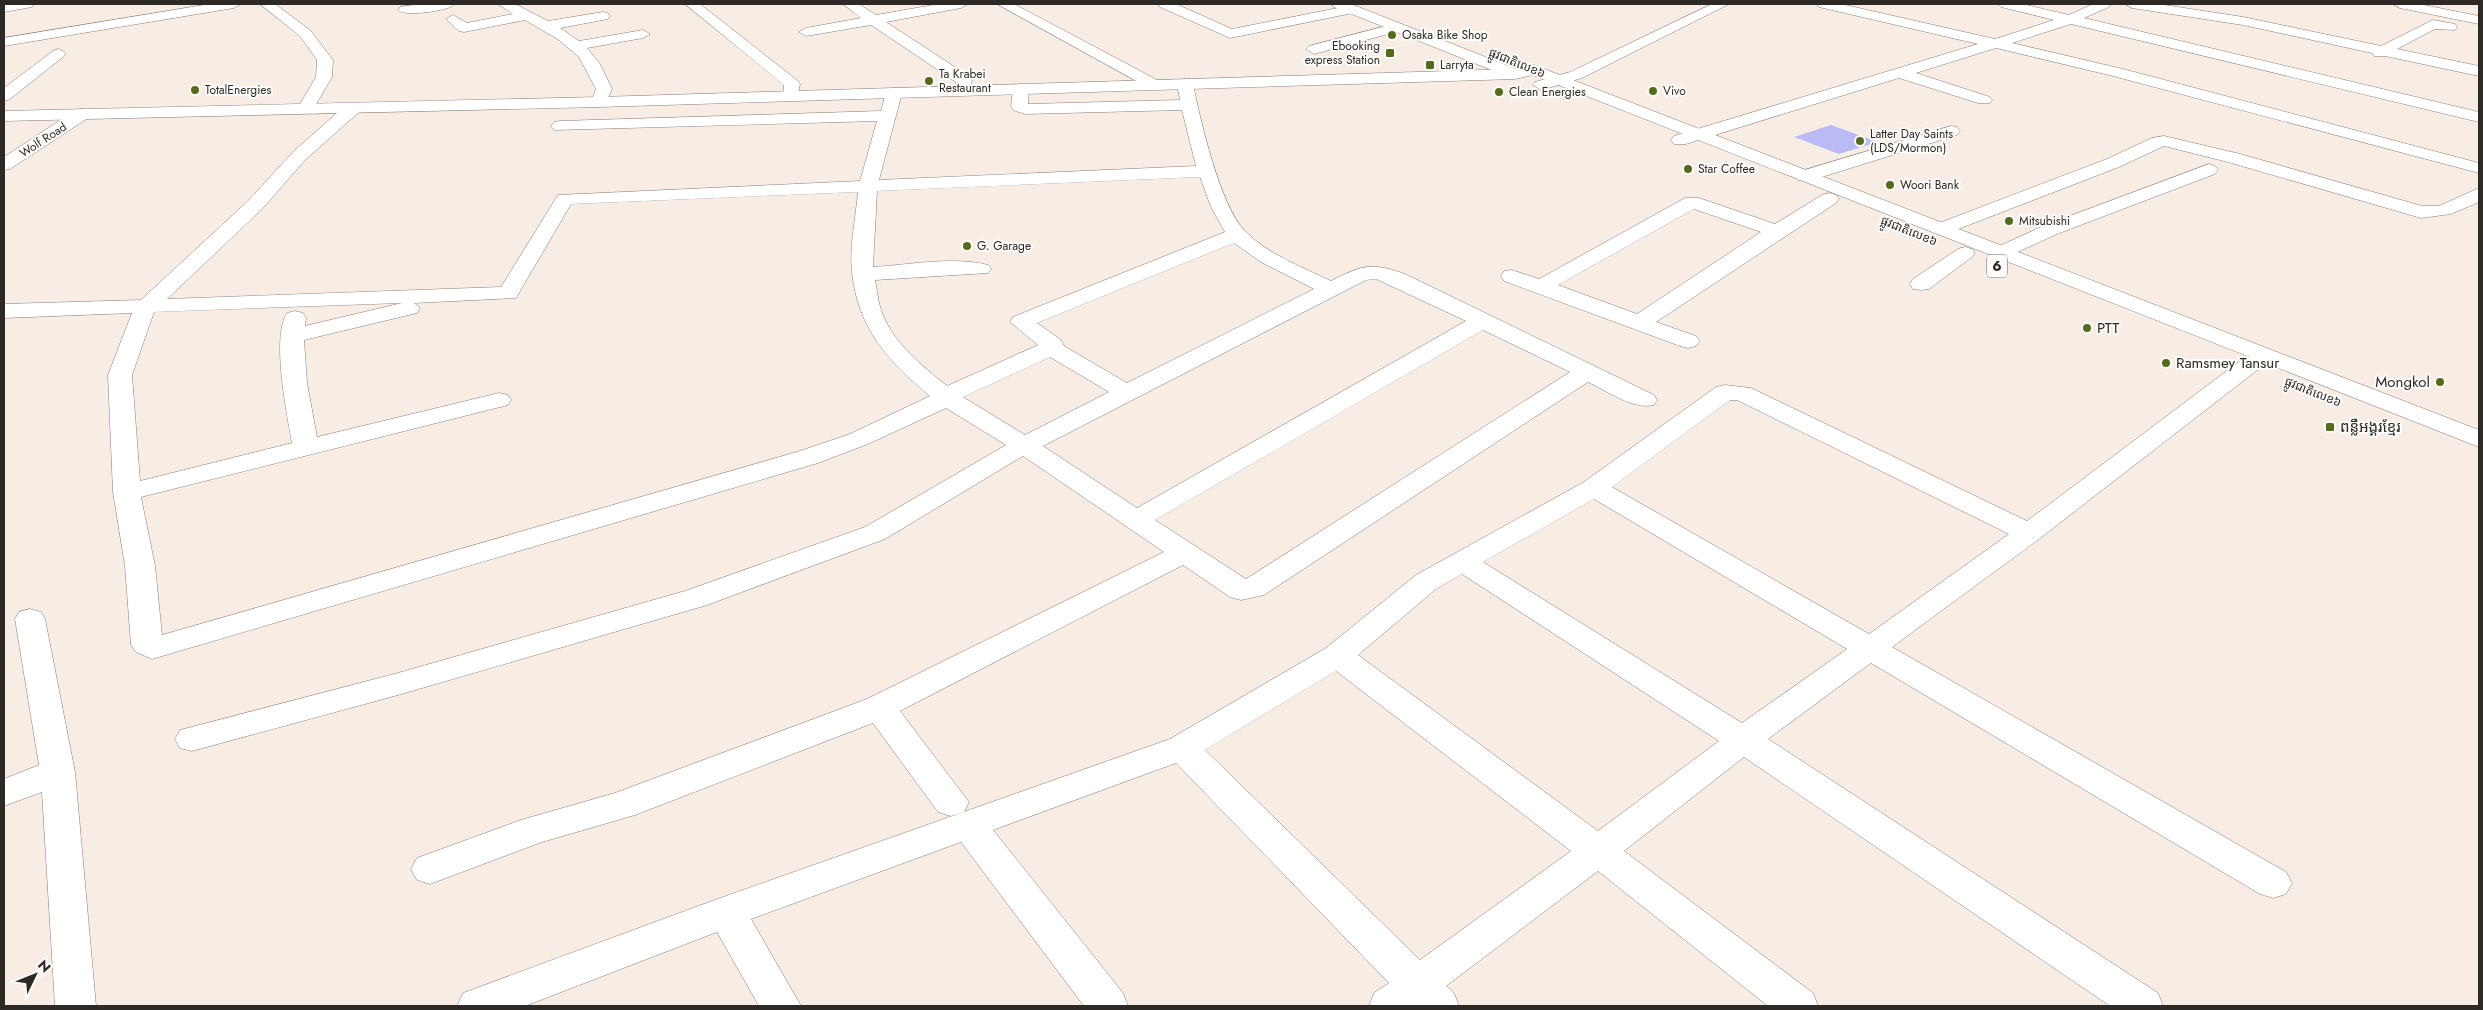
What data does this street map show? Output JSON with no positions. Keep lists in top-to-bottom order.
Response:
{
  "streets": {
    "main road": ["ផ្លូវជាតិលេខ៦", "Wolf Road", "6"]
  },
  "places": {
    "other": [
      "Osaka Bike Shop",
      "Ta Krabei Restaurant",
      "TotalEnergies",
      "Vivo",
      "Clean Energies",
      "Latter Day Saints (LDS/Mormon)",
      "Star Coffee",
      "Woori Bank",
      "Mitsubishi",
      "G. Garage",
      "PTT",
      "Ramsmey Tansur",
      "Mongkol"
    ],
    "transit": ["Ebooking express Station", "Larryta", "ពន្លឺអង្គរខ្មែរ"]
  },
  "north": "top right"
}
